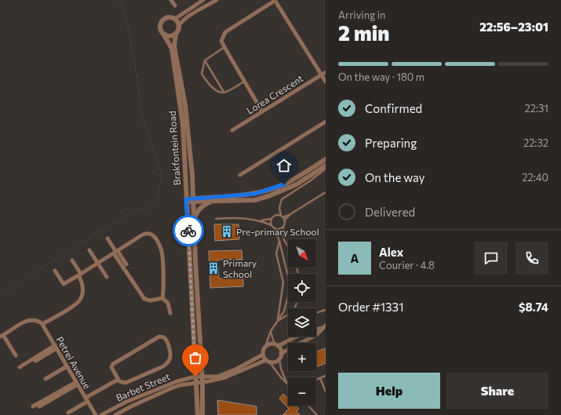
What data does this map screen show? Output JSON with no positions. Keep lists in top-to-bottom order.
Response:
{
  "streets": {
    "street": [
      "Lorea Crescent",
      "Brakfontein Road",
      "Petrel Avenue",
      "Barbet Street"
    ]
  },
  "crossings": [
    ["Brakfontein Road", "Barbet Street"]
  ],
  "places": {
    "building": ["Pre-primary School", "Primary School"]
  },
  "north": "bottom right",
  "page": {
    "heading": ["2 min", "Arriving in", "22:56–23:01"],
    "panel": [
      "Alex",
      "Courier · 4.8",
      "Order #1331",
      "$8.74"
    ],
    "bar": "On the way · 180 m",
    "list": [
      ["Confirmed", "22:31"],
      ["Preparing", "22:32"],
      ["On the way", "22:40"],
      "Delivered"
    ],
    "map_buttons": ["+", "−"],
    "round": "A",
    "buttons": ["Help", "Share"]
  }
}
